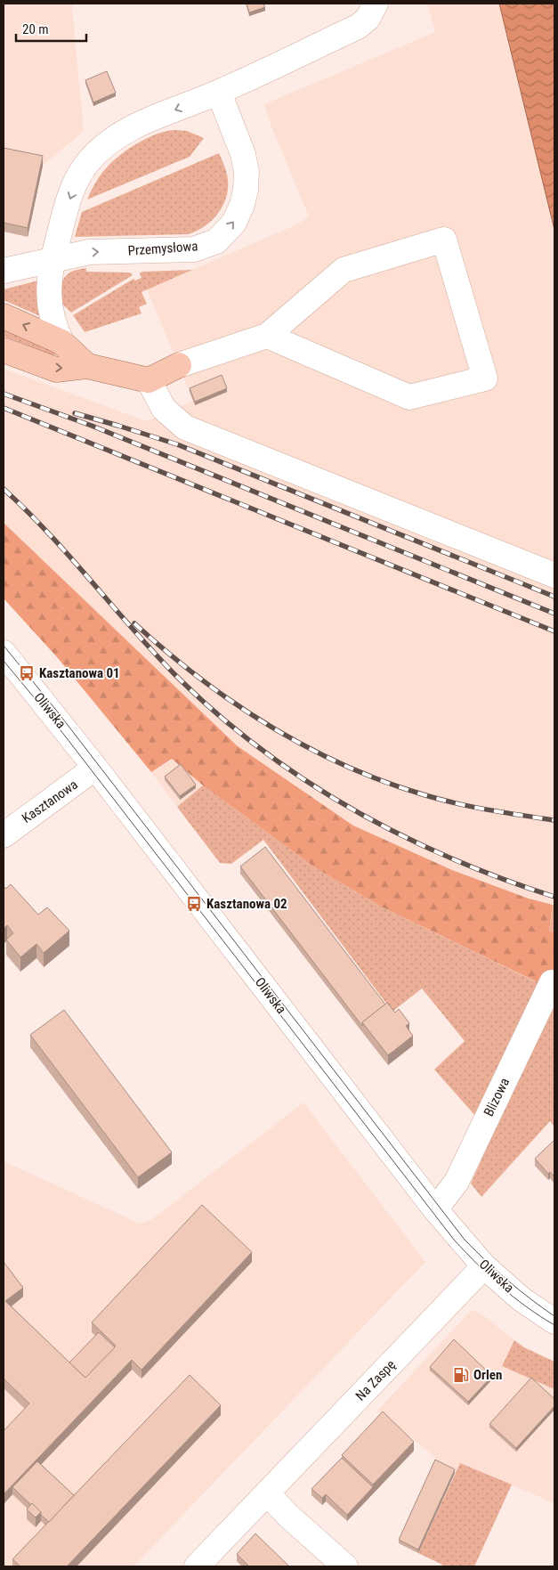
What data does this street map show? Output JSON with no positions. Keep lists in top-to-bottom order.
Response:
{
  "streets": {
    "street": [
      "Przemysłowa",
      "Oliwska",
      "Kasztanowa",
      "Blizowa",
      "Na Zaspę"
    ]
  },
  "crossings": [
    ["Oliwska", "Kasztanowa"],
    ["Oliwska", "Blizowa"],
    ["Oliwska", "Na Zaspę"]
  ],
  "places": {
    "bus stop": ["Kasztanowa 01", "Kasztanowa 02"],
    "fuel station": ["Orlen"]
  },
  "scale_bar": "20 m"
}
